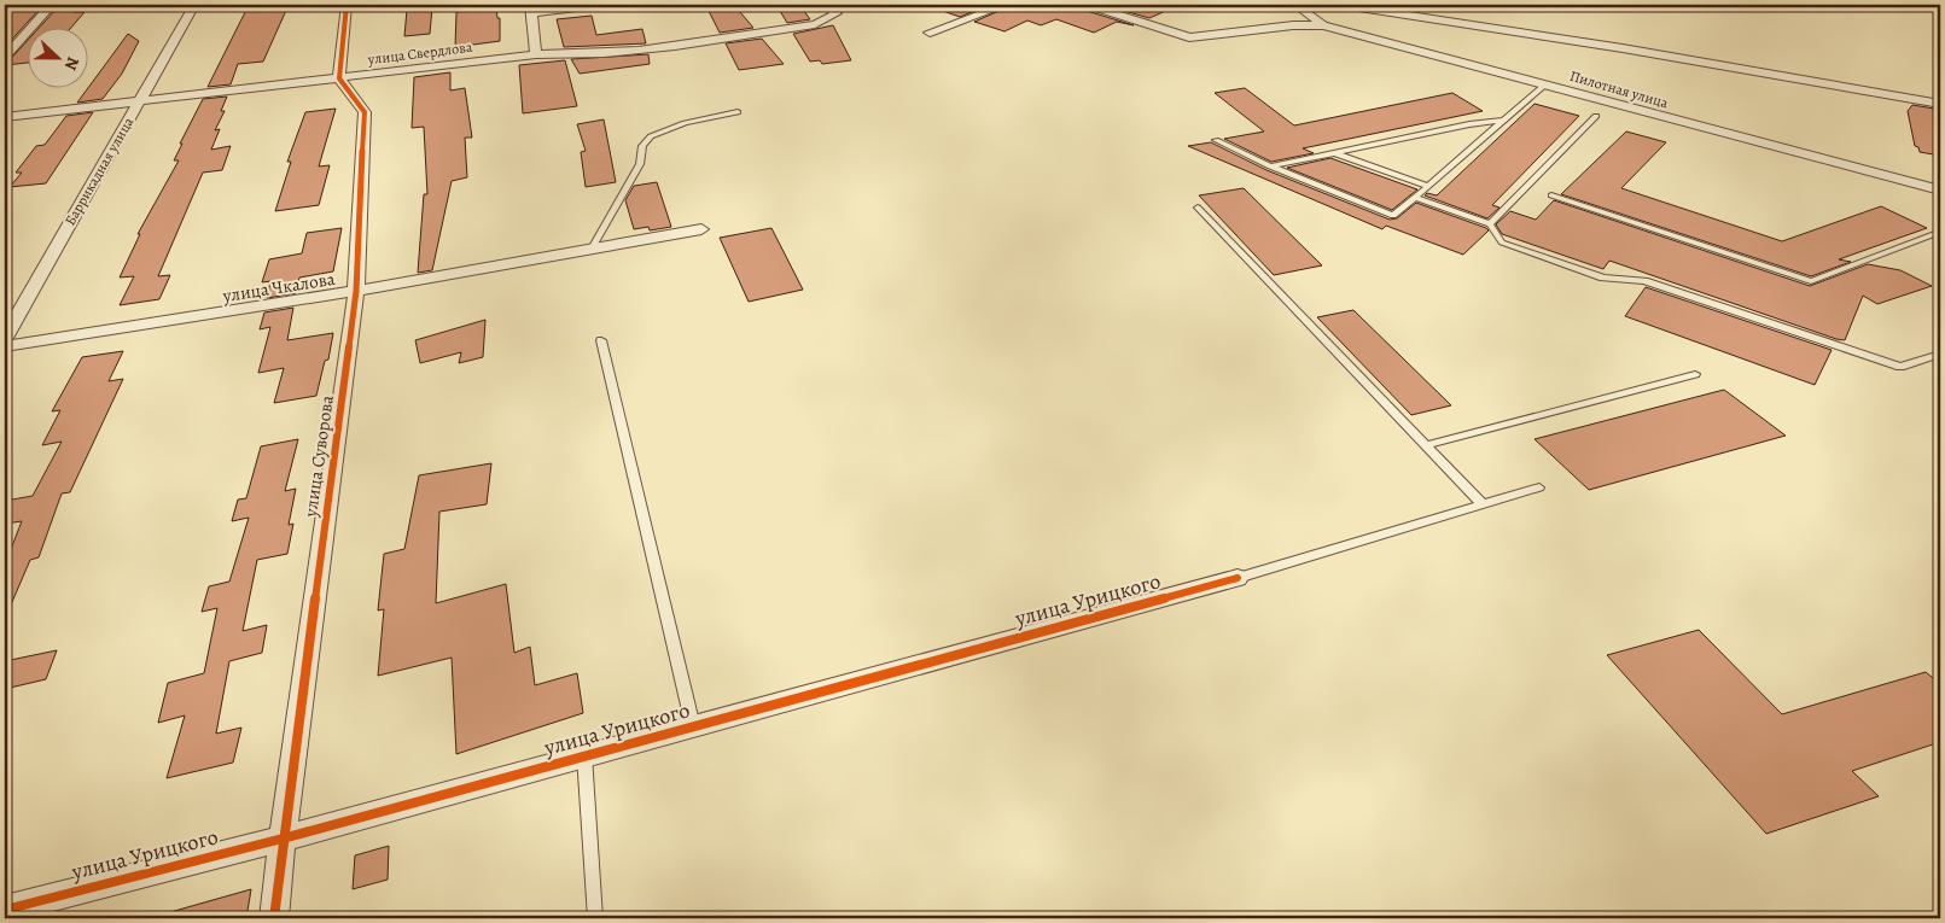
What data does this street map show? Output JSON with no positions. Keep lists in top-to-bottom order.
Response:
{
  "streets": {
    "street": [
      "улица Свердлова",
      "Пилотная улица",
      "Баррикадная улица",
      "улица Чкалова",
      "улица Суворова",
      "улица Урицкого"
    ]
  },
  "crossings": [
    ["улица Свердлова", "Баррикадная улица"],
    ["улица Свердлова", "улица Суворова"],
    ["улица Чкалова", "улица Суворова"],
    ["улица Суворова", "улица Урицкого"]
  ],
  "north": "right"
}
